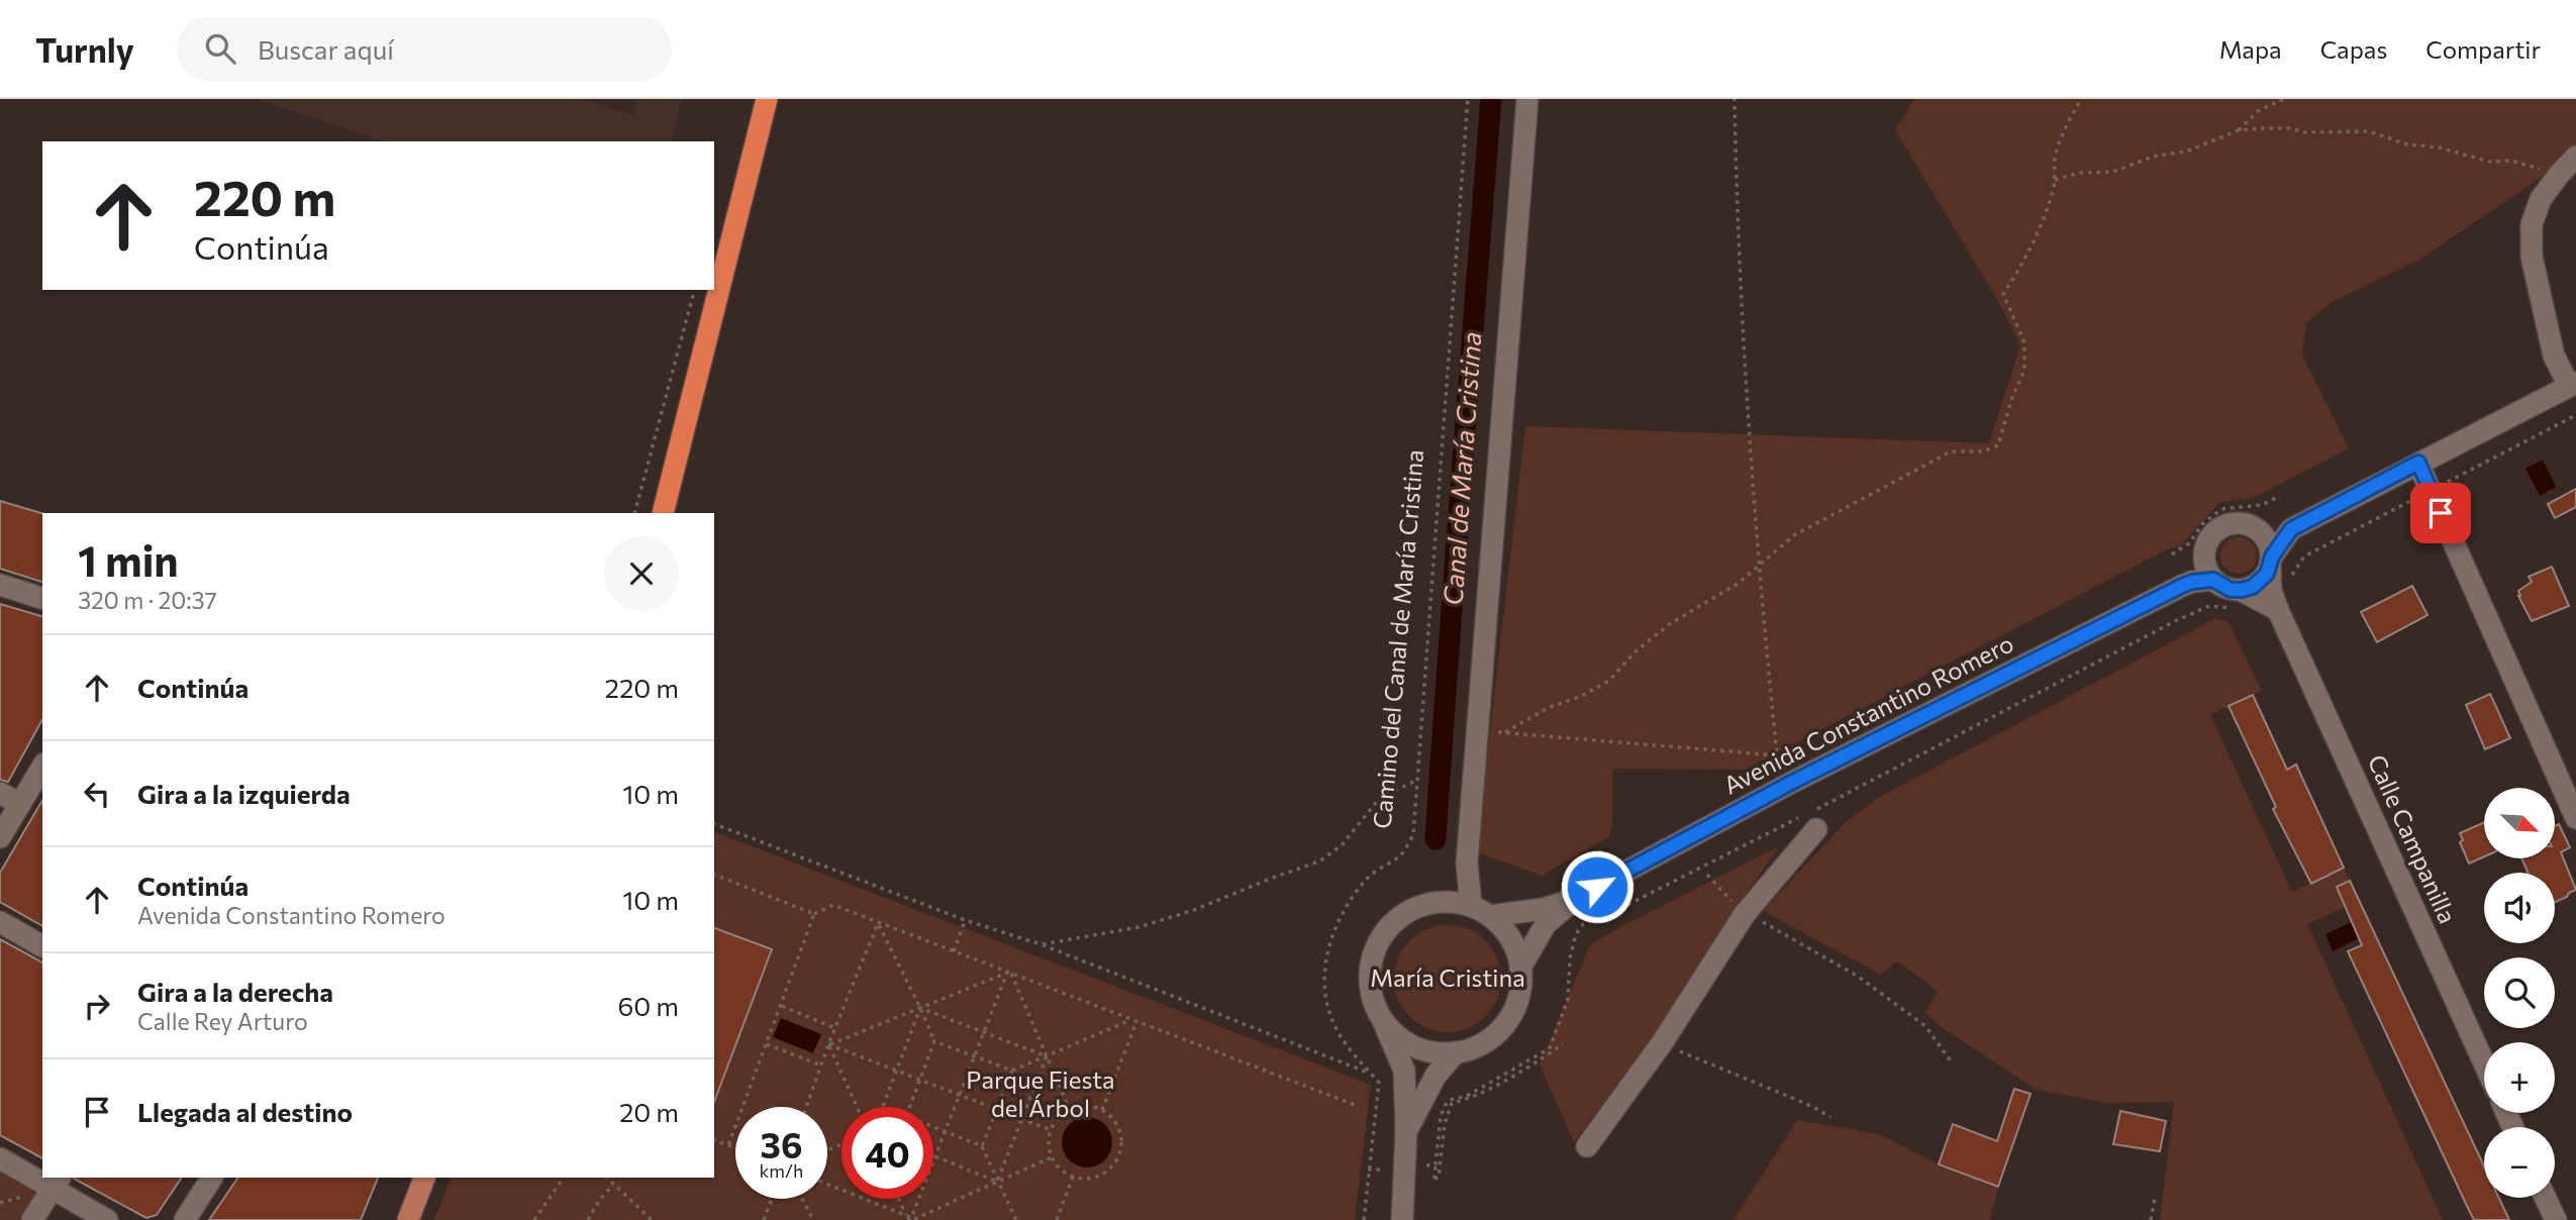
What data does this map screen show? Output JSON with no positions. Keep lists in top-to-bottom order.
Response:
{
  "streets": {
    "street": ["Avenida Constantino Romero", "Calle Campanilla"],
    "path": ["Camino del Canal de María Cristina"]
  },
  "crossings": [
    ["Avenida Constantino Romero", "Calle Campanilla"]
  ],
  "water": ["Canal de María Cristina"],
  "parks": ["María Cristina", "Parque Fiesta del Árbol"],
  "north": "bottom right",
  "page": {
    "header": "Turnly",
    "search": "Buscar aquí",
    "nav": ["Mapa", "Capas", "Compartir"],
    "turn": ["220 m", "Continúa"],
    "heading": ["1 min", "320 m · 20:37"],
    "list": [
      {
        "name": "Continúa",
        "value": "220 m"
      },
      {
        "name": "Gira a la izquierda",
        "value": "10 m"
      },
      {
        "name": "Continúa",
        "note": "Avenida Constantino Romero",
        "value": "10 m"
      },
      {
        "name": "Gira a la derecha",
        "note": "Calle Rey Arturo",
        "value": "60 m"
      },
      {
        "name": "Llegada al destino",
        "value": "20 m"
      }
    ],
    "map_buttons": ["+", "−"],
    "speed": "36 km/h",
    "limit": "40"
  }
}
